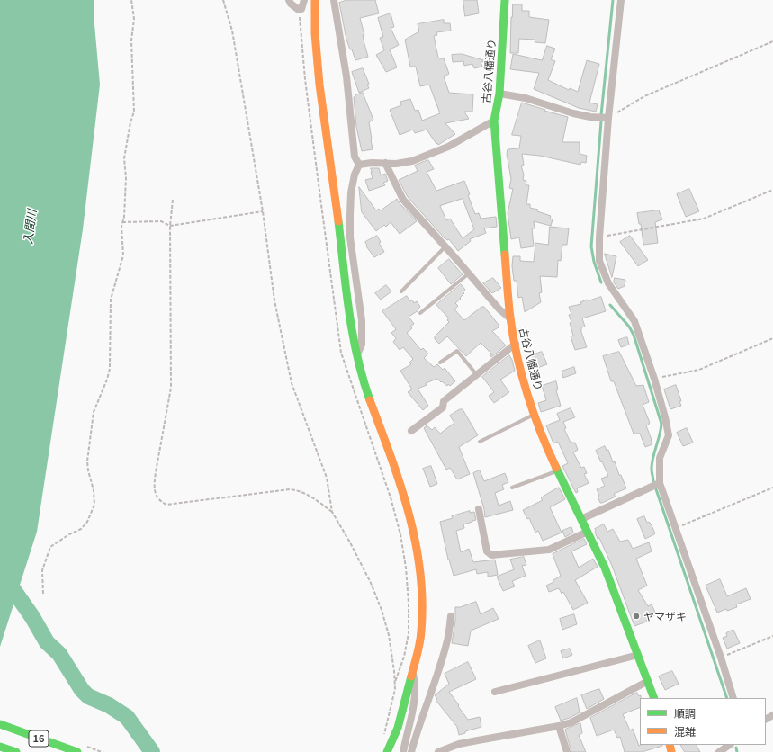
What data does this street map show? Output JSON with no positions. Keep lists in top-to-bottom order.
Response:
{
  "streets": {
    "main road": ["古谷八幡通り", "16"]
  },
  "water": ["入間川"],
  "places": ["ヤマザキ"],
  "legend": ["順調", "混雑"]
}
